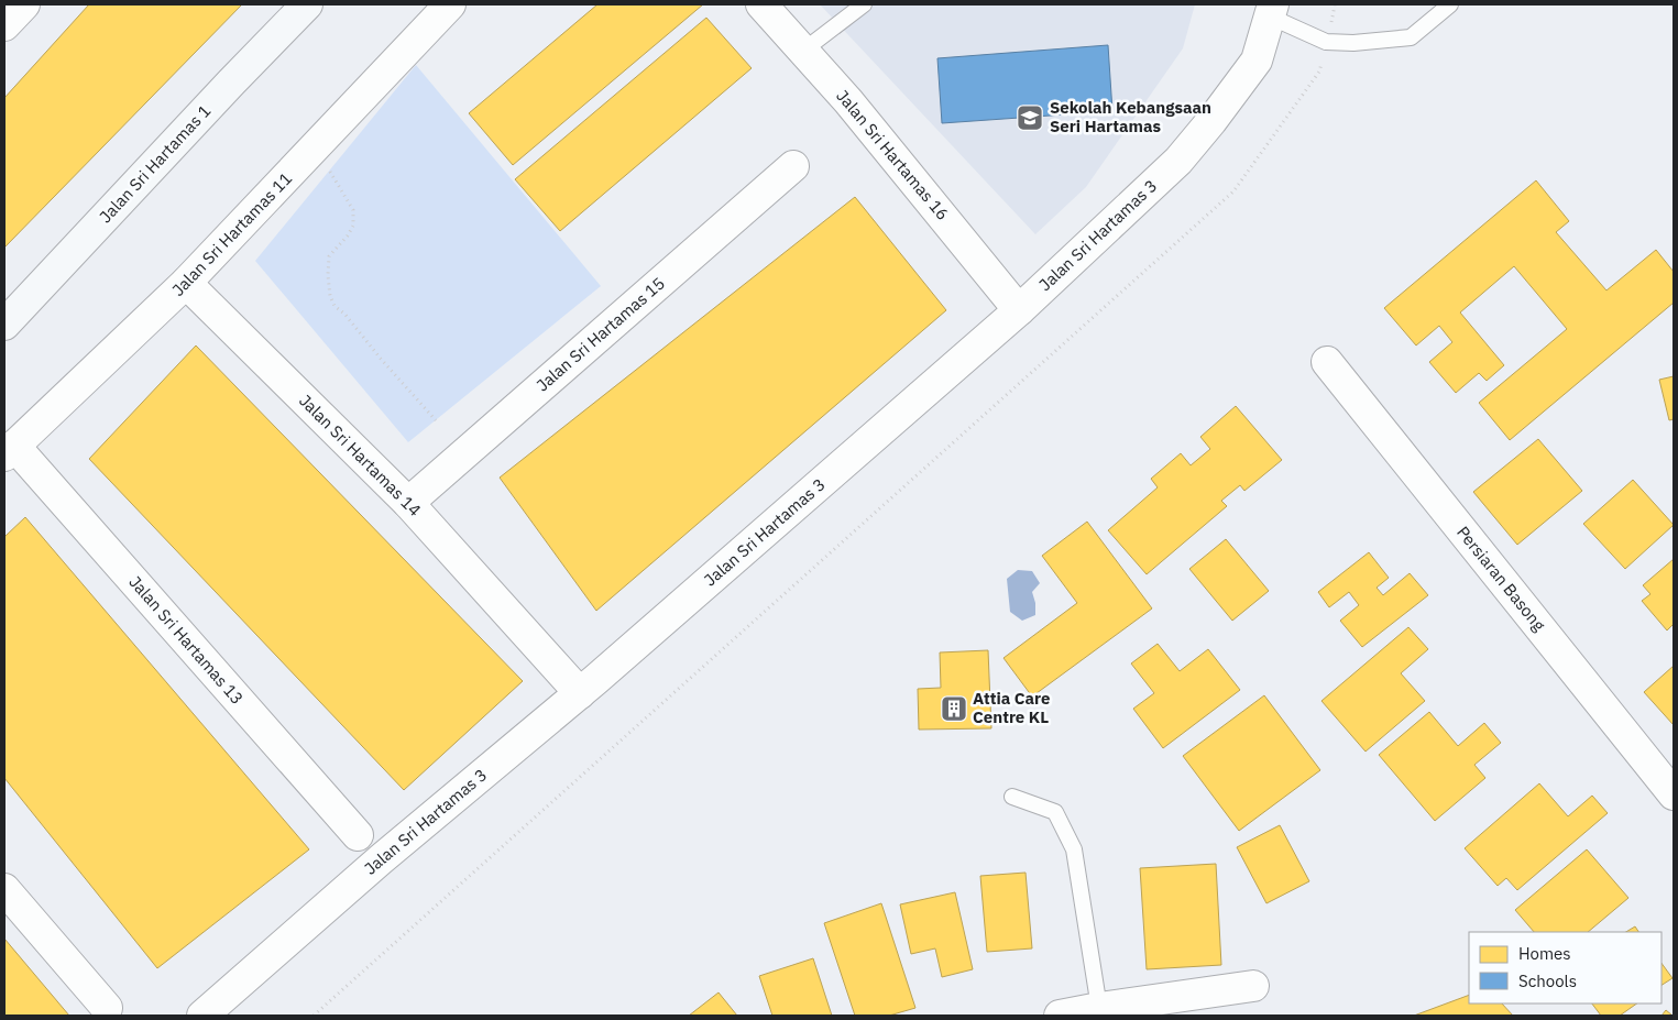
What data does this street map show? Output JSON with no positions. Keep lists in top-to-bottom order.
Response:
{
  "streets": {
    "street": [
      "Jalan Sri Hartamas 16",
      "Jalan Sri Hartamas 1",
      "Jalan Sri Hartamas 11",
      "Jalan Sri Hartamas 3",
      "Jalan Sri Hartamas 15",
      "Jalan Sri Hartamas 14",
      "Persiaran Basong",
      "Jalan Sri Hartamas 13"
    ]
  },
  "crossings": [
    ["Jalan Sri Hartamas 16", "Jalan Sri Hartamas 3"],
    ["Jalan Sri Hartamas 11", "Jalan Sri Hartamas 14"],
    ["Jalan Sri Hartamas 11", "Jalan Sri Hartamas 13"],
    ["Jalan Sri Hartamas 3", "Jalan Sri Hartamas 14"],
    ["Jalan Sri Hartamas 15", "Jalan Sri Hartamas 14"]
  ],
  "places": {
    "school or university": ["Sekolah Kebangsaan Seri Hartamas"],
    "building": ["Attia Care Centre KL"]
  },
  "legend": ["Homes", "Schools"]
}
